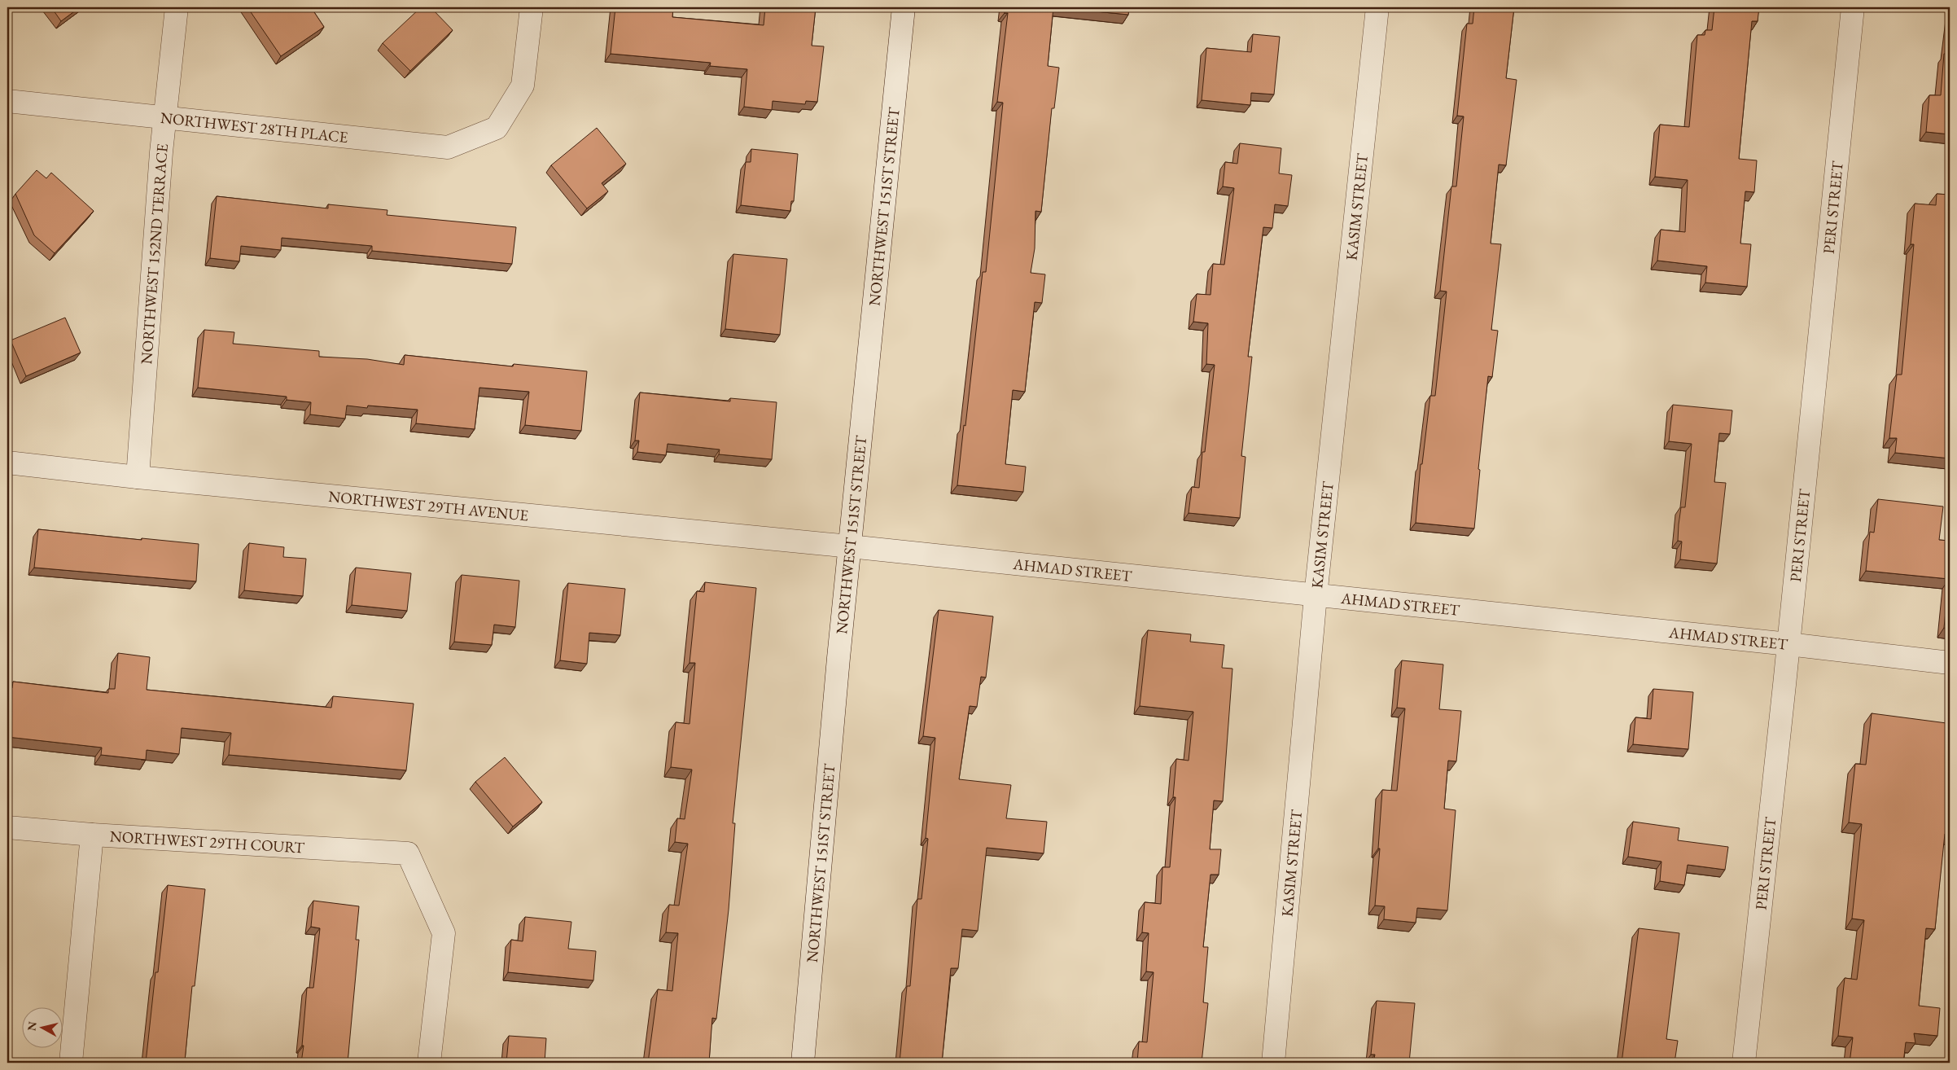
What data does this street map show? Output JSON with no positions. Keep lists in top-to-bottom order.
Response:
{
  "streets": {
    "street": [
      "NORTHWEST 28TH PLACE",
      "NORTHWEST 151ST STREET",
      "KASIM STREET",
      "PERI STREET",
      "NORTHWEST 152ND TERRACE",
      "NORTHWEST 29TH AVENUE",
      "AHMAD STREET",
      "NORTHWEST 29TH COURT"
    ]
  },
  "crossings": [
    ["NORTHWEST 28TH PLACE", "NORTHWEST 152ND TERRACE"],
    ["NORTHWEST 151ST STREET", "NORTHWEST 29TH AVENUE"],
    ["NORTHWEST 151ST STREET", "AHMAD STREET"],
    ["KASIM STREET", "AHMAD STREET"],
    ["PERI STREET", "AHMAD STREET"],
    ["NORTHWEST 152ND TERRACE", "NORTHWEST 29TH AVENUE"],
    ["NORTHWEST 29TH AVENUE", "AHMAD STREET"]
  ],
  "north": "left"
}
